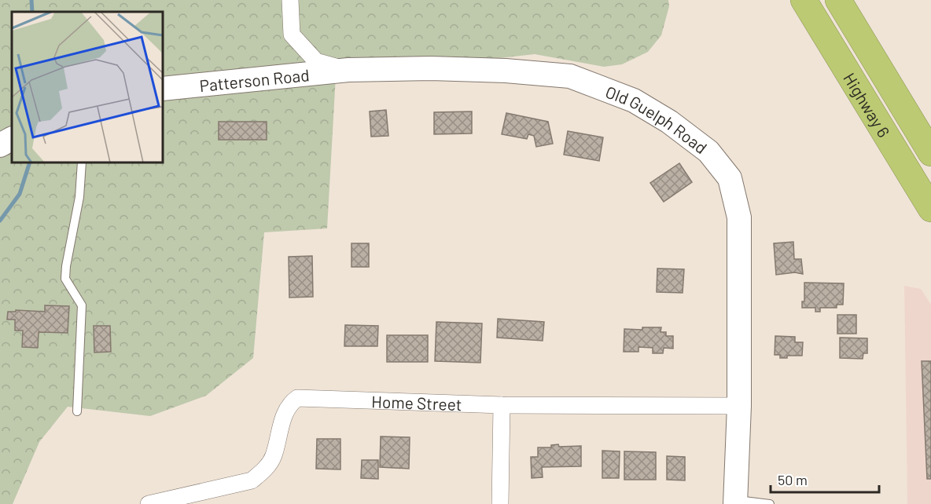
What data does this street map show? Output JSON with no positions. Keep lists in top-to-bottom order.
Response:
{
  "streets": {
    "highway": ["Highway 6"],
    "street": ["Patterson Road", "Old Guelph Road", "Home Street"]
  },
  "crossings": [
    ["Patterson Road", "Old Guelph Road"],
    ["Old Guelph Road", "Home Street"]
  ],
  "scale_bar": "50 m"
}
